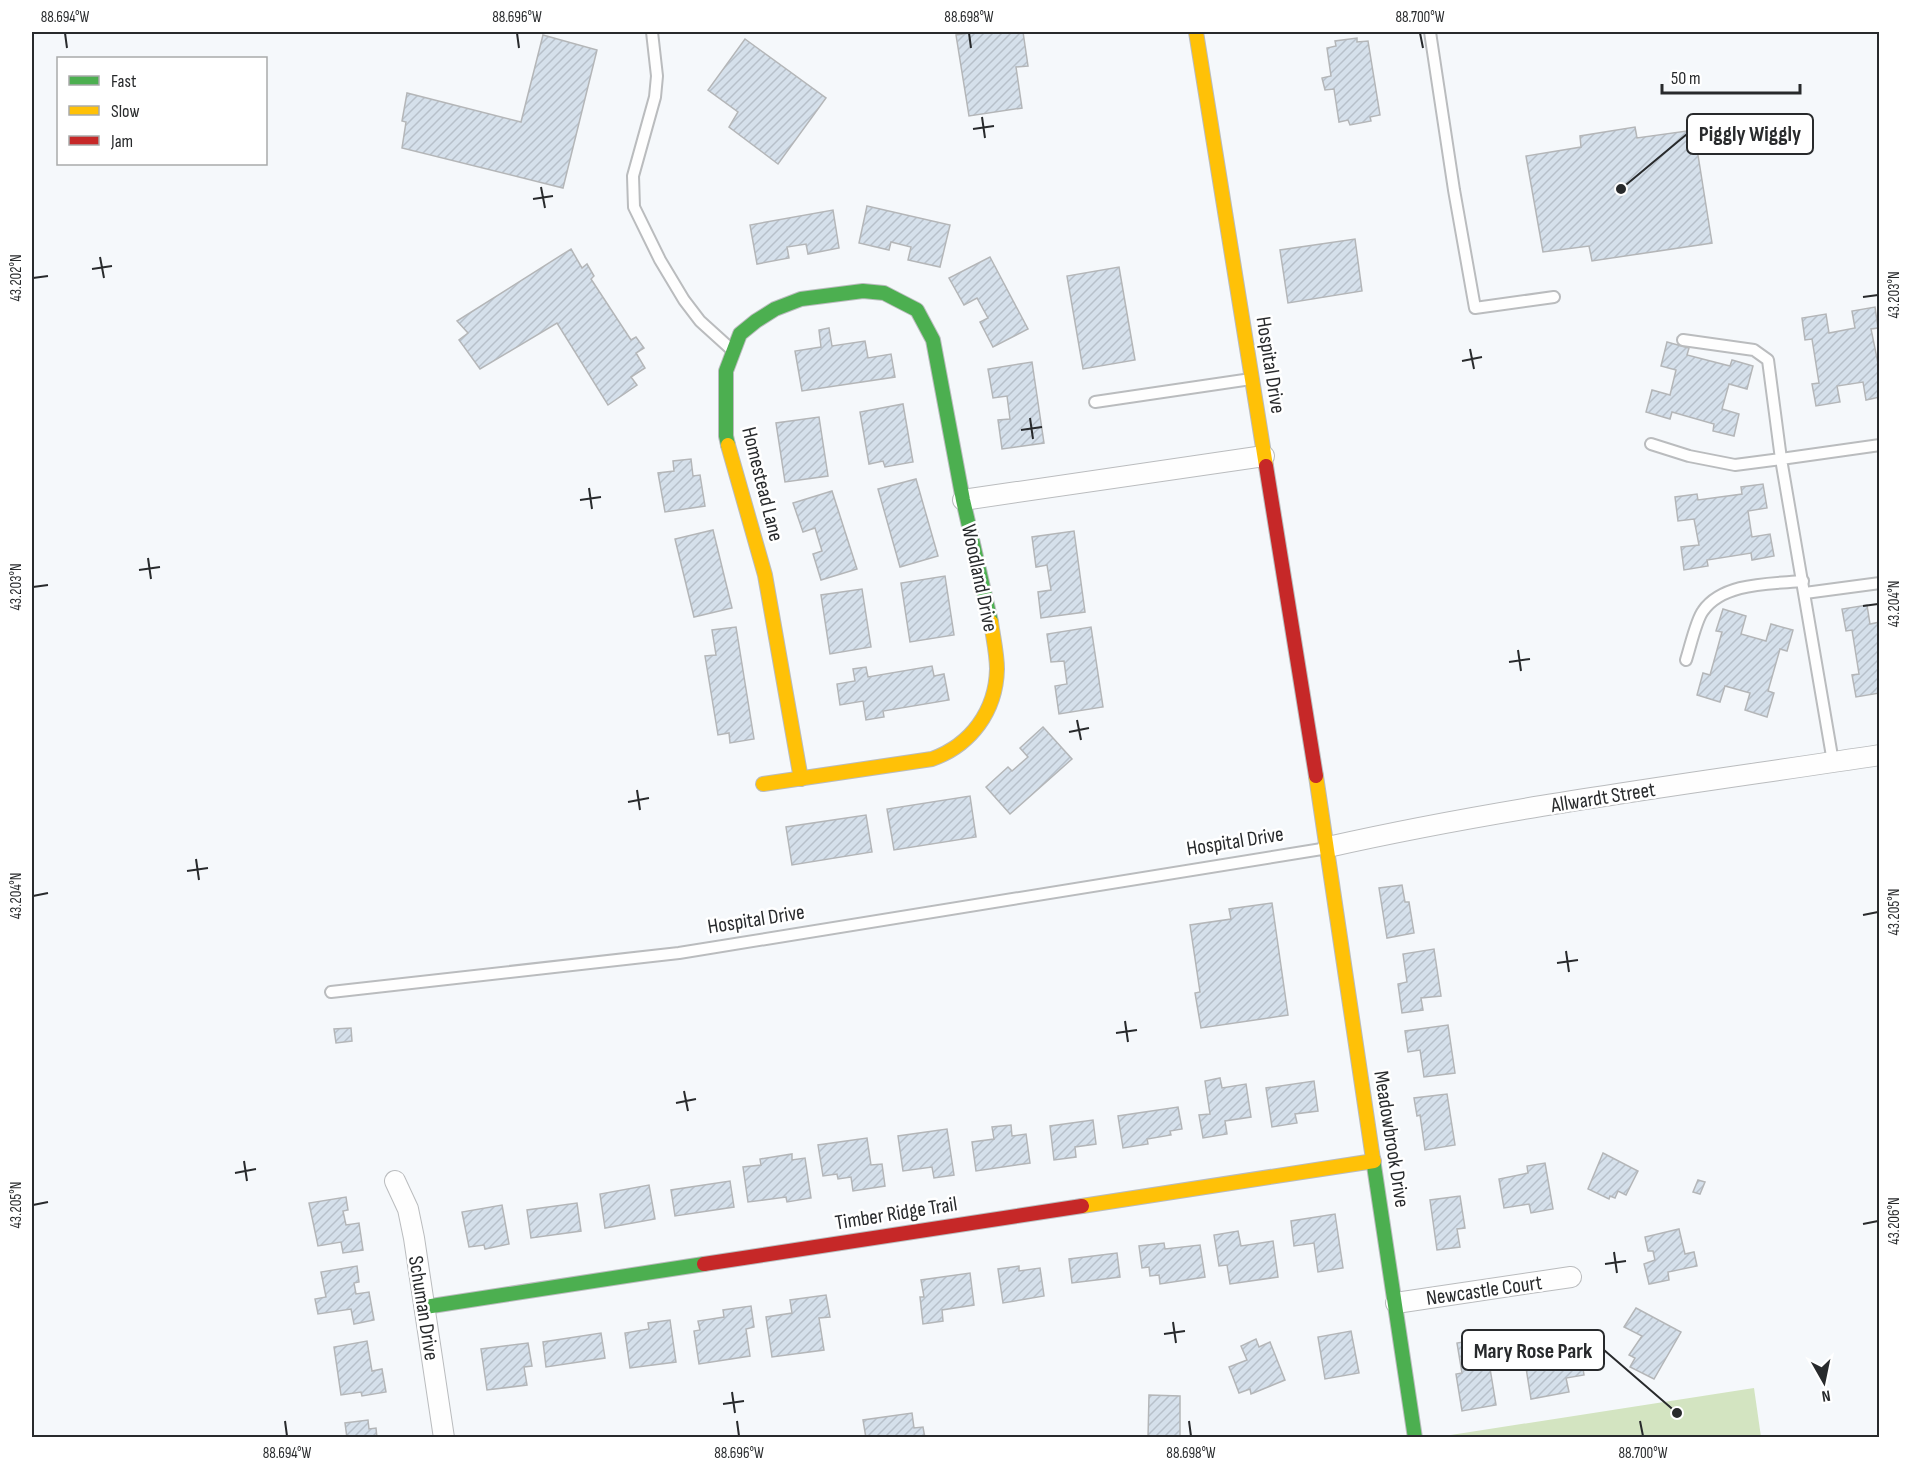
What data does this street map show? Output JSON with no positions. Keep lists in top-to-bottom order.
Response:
{
  "streets": {
    "street": [
      "Hospital Drive",
      "Homestead Lane",
      "Woodland Drive",
      "Allwardt Street",
      "Meadowbrook Drive",
      "Timber Ridge Trail",
      "Newcastle Court",
      "Schuman Drive"
    ]
  },
  "crossings": [
    ["Hospital Drive", "Woodland Drive"],
    ["Hospital Drive", "Allwardt Street"],
    ["Hospital Drive", "Meadowbrook Drive"],
    ["Homestead Lane", "Woodland Drive"],
    ["Allwardt Street", "Meadowbrook Drive"],
    ["Meadowbrook Drive", "Timber Ridge Trail"],
    ["Meadowbrook Drive", "Newcastle Court"],
    ["Timber Ridge Trail", "Schuman Drive"]
  ],
  "places": ["Piggly Wiggly", "Mary Rose Park"],
  "legend": ["Fast", "Slow", "Jam"],
  "scale_bar": "50 m",
  "north": "bottom",
  "coordinates": [
    "88.694°W",
    "88.696°W",
    "88.698°W",
    "88.700°W",
    "43.202°N",
    "43.203°N",
    "43.204°N",
    "43.205°N",
    "43.206°N"
  ]
}
